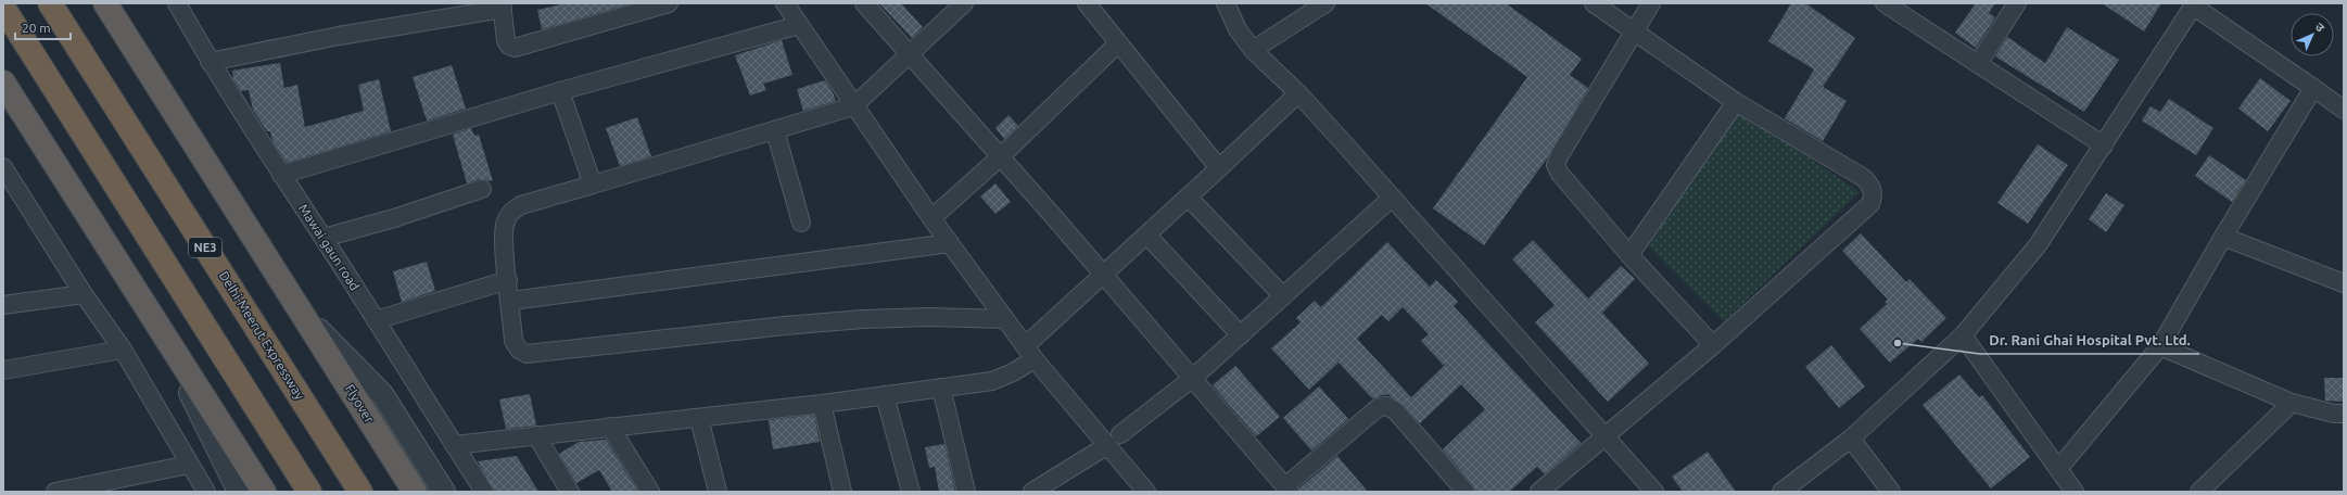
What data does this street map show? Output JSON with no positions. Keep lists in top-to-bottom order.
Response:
{
  "streets": {
    "highway": ["NE3", "Delhi-Meerut Expressway", "Flyover"],
    "street": ["Mawai gaun road"]
  },
  "places": ["Dr. Rani Ghai Hospital Pvt. Ltd."],
  "scale_bar": "20 m",
  "north": "top right"
}
